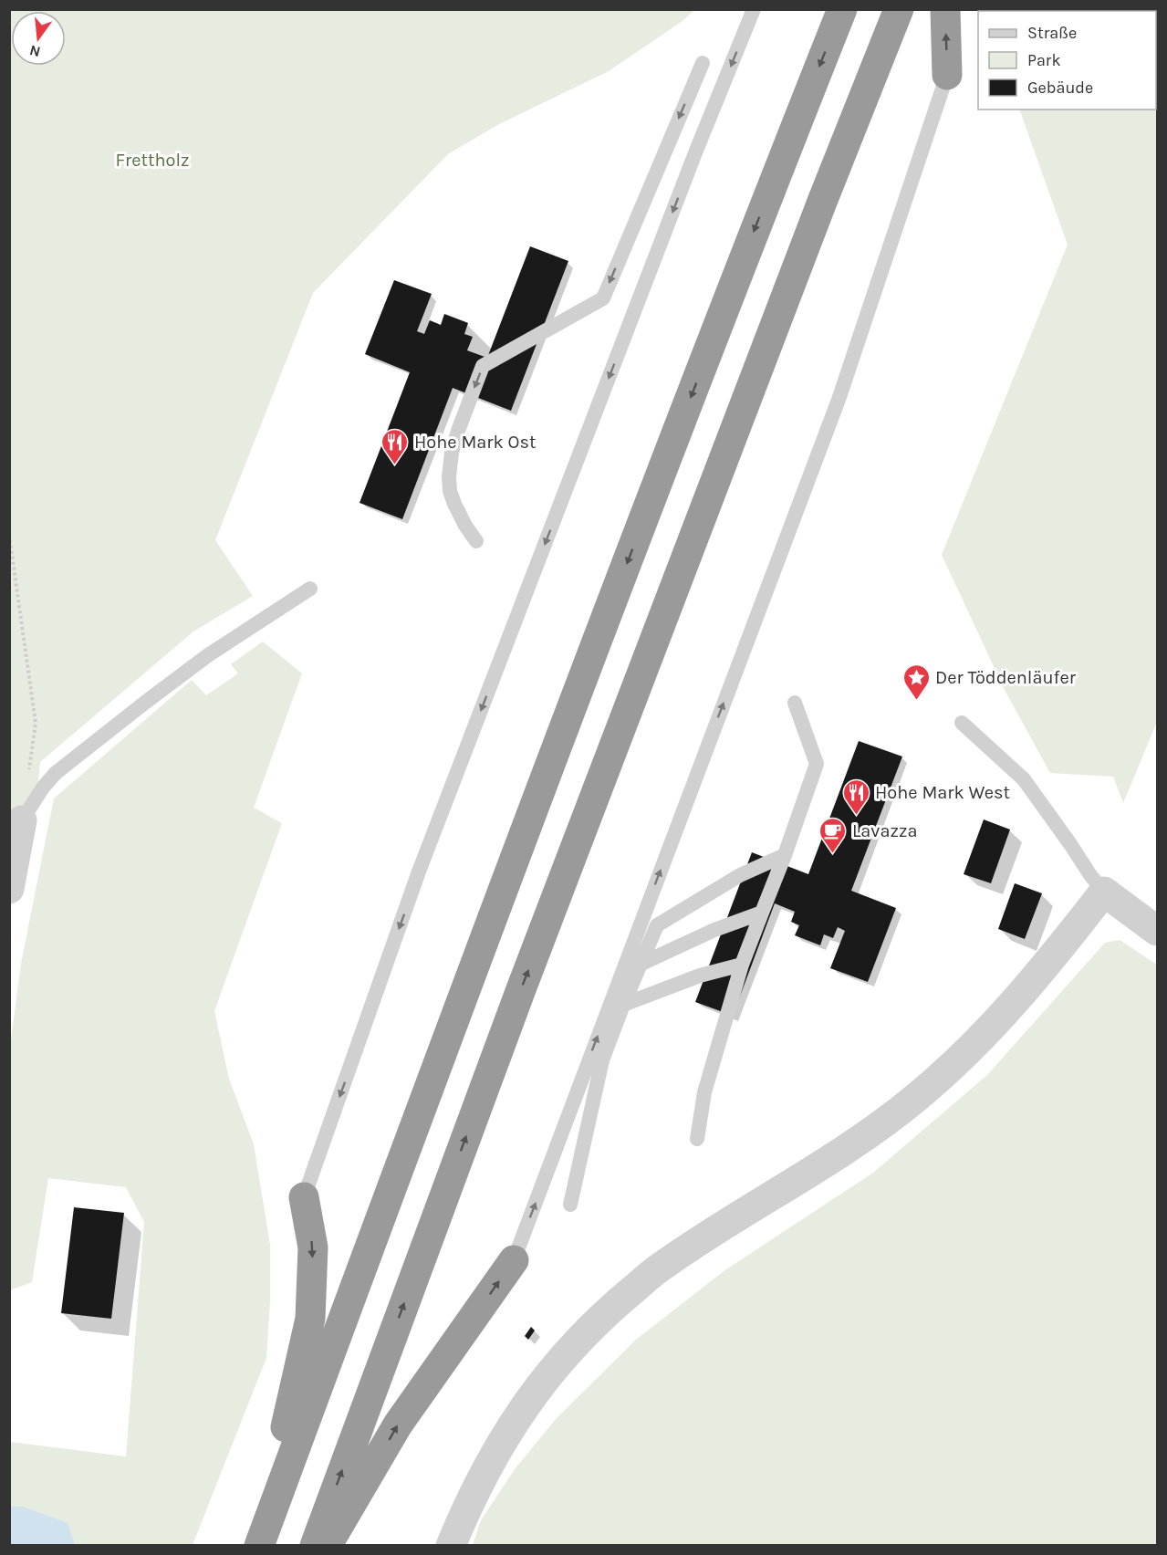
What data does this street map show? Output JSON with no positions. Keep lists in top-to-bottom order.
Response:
{
  "parks": ["Frettholz"],
  "places": {
    "restaurant": ["Hohe Mark Ost", "Hohe Mark West"],
    "place": ["Der Töddenläufer"],
    "cafe": ["Lavazza"]
  },
  "legend": ["Straße", "Park", "Gebäude"],
  "north": "bottom"
}
